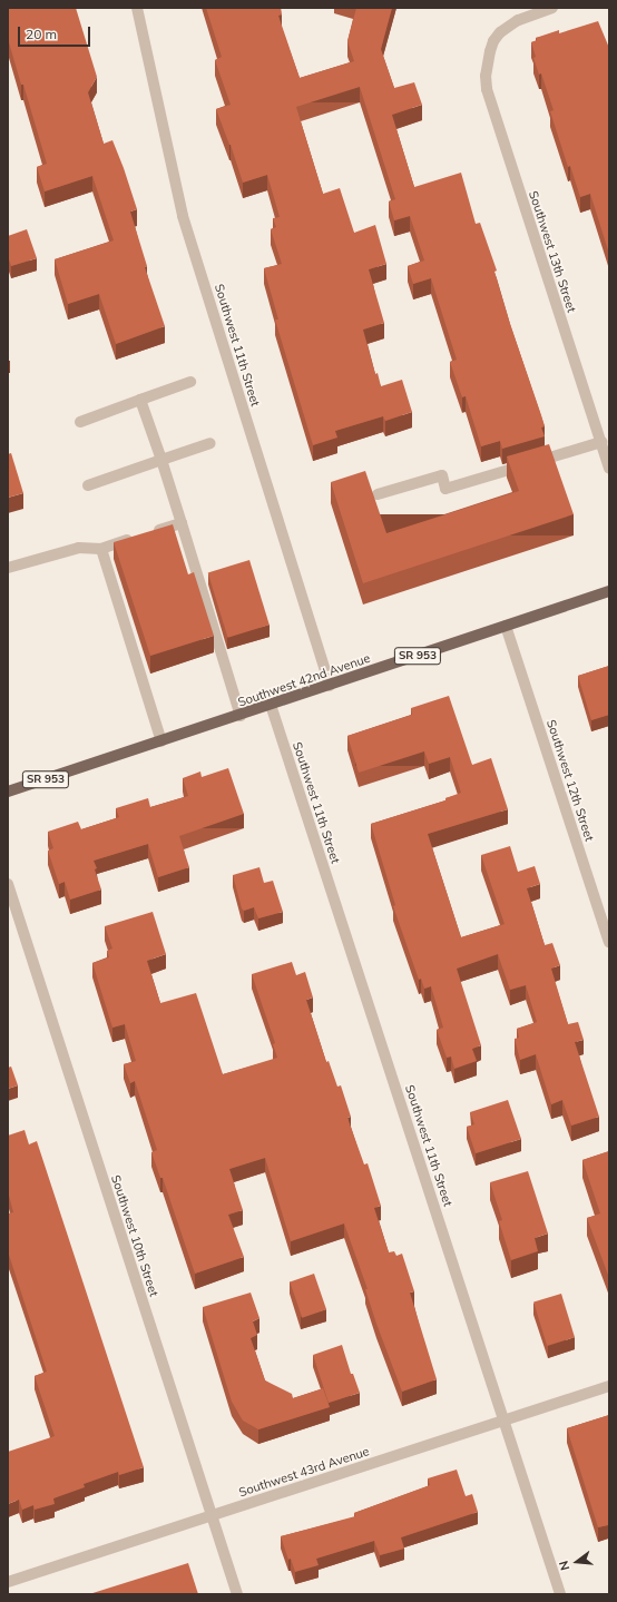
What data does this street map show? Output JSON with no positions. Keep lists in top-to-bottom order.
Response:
{
  "streets": {
    "main road": ["SR 953", "Southwest 42nd Avenue"],
    "street": [
      "Southwest 13th Street",
      "Southwest 11th Street",
      "Southwest 12th Street",
      "Southwest 10th Street",
      "Southwest 43rd Avenue"
    ]
  },
  "crossings": [
    ["Southwest 11th Street", "Southwest 42nd Avenue"],
    ["Southwest 11th Street", "Southwest 43rd Avenue"],
    ["Southwest 42nd Avenue", "Southwest 12th Street"],
    ["Southwest 10th Street", "Southwest 43rd Avenue"]
  ],
  "scale_bar": "20 m",
  "north": "left"
}
